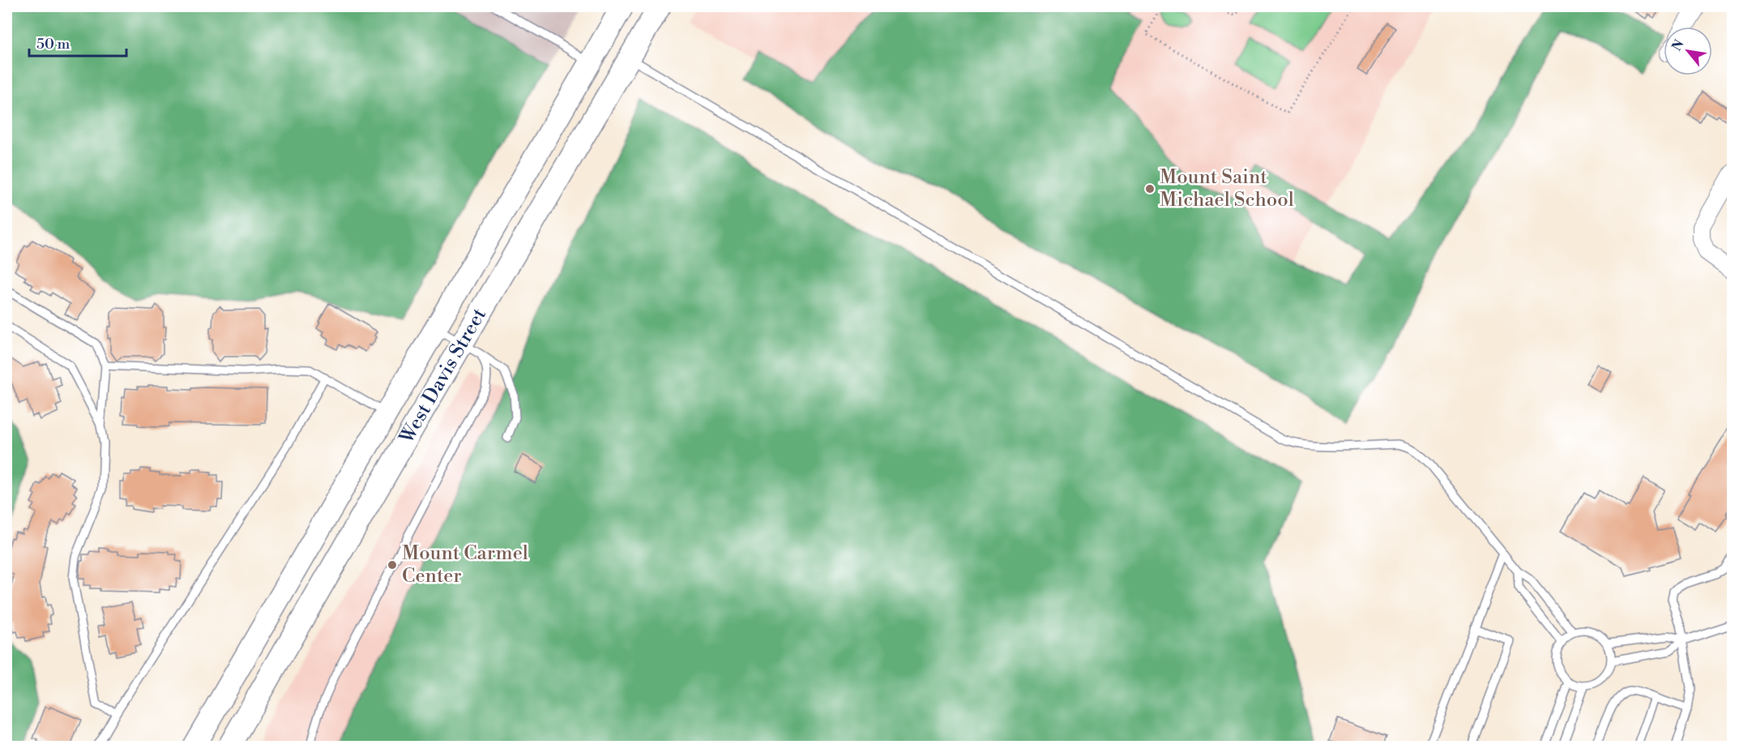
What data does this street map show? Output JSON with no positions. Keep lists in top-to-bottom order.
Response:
{
  "streets": {
    "main road": ["West Davis Street"]
  },
  "places": ["Mount Saint Michael School", "Mount Carmel Center"],
  "scale_bar": "50 m",
  "north": "top left"
}
